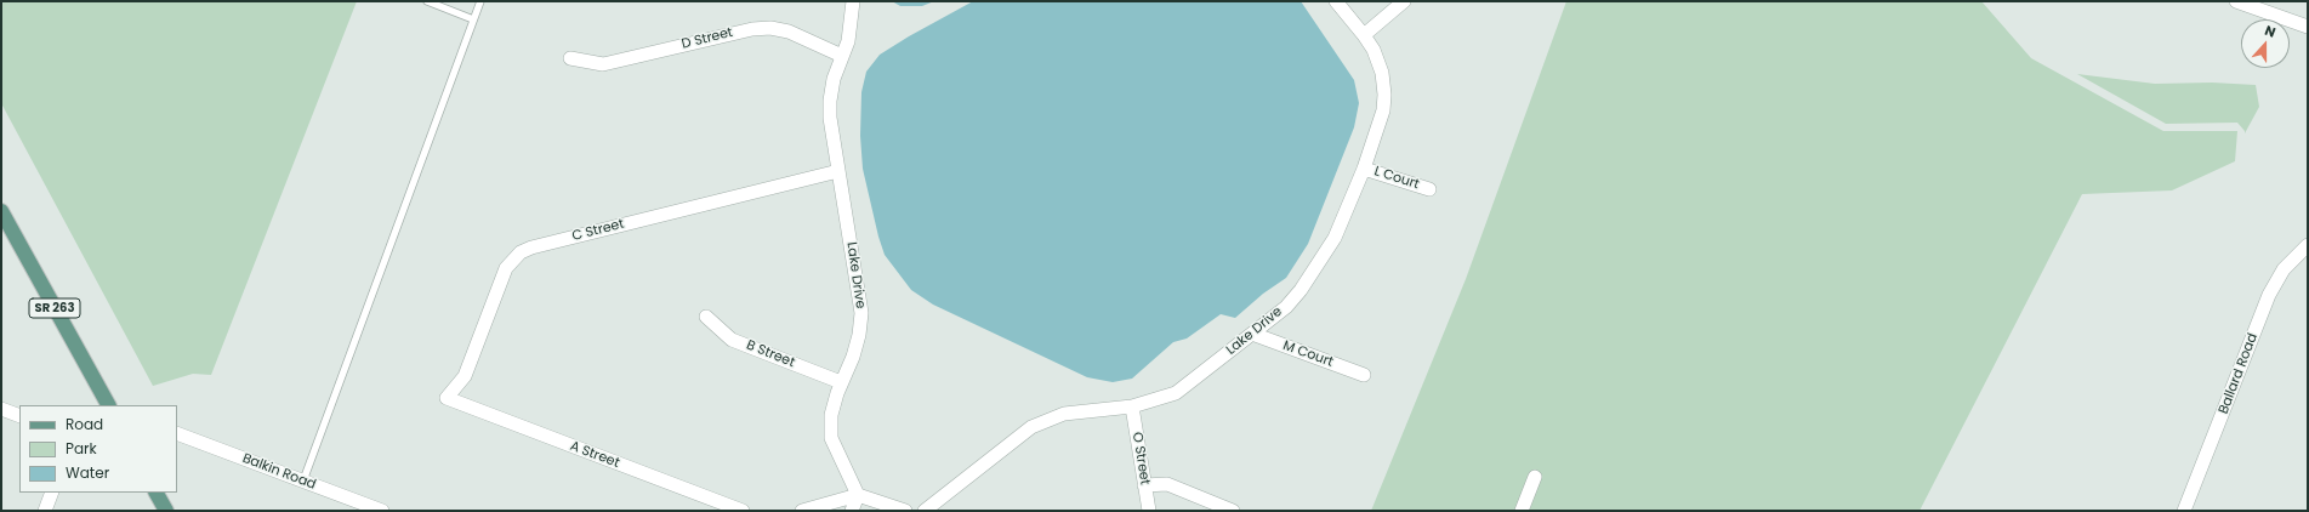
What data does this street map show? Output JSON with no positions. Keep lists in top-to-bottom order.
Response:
{
  "streets": {
    "main road": ["SR 263"],
    "street": [
      "D Street",
      "L Court",
      "C Street",
      "Lake Drive",
      "B Street",
      "M Court",
      "Ballard Road",
      "A Street",
      "O Street",
      "Balkin Road"
    ]
  },
  "crossings": [
    ["D Street", "Lake Drive"],
    ["L Court", "Lake Drive"],
    ["C Street", "Lake Drive"],
    ["C Street", "A Street"],
    ["Lake Drive", "B Street"],
    ["Lake Drive", "M Court"],
    ["Lake Drive", "O Street"]
  ],
  "legend": ["Road", "Park", "Water"],
  "north": "top"
}
